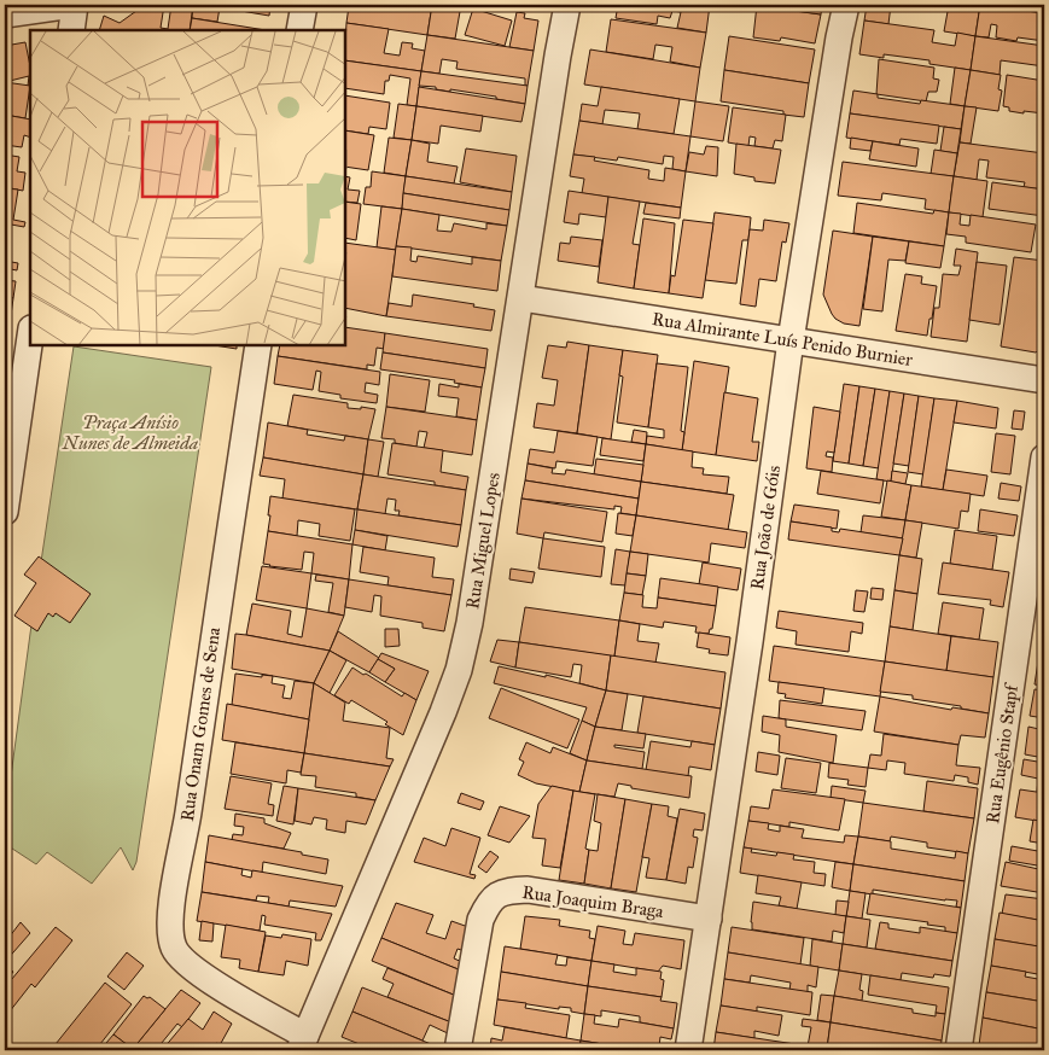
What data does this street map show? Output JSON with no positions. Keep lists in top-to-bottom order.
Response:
{
  "streets": {
    "street": [
      "Rua Almirante Luís Penido Burnier",
      "Rua João de Góis",
      "Rua Miguel Lopes",
      "Rua Onam Gomes de Sena",
      "Rua Eugênio Stapf",
      "Rua Joaquim Braga"
    ]
  },
  "crossings": [
    ["Rua Almirante Luís Penido Burnier", "Rua João de Góis"],
    ["Rua Almirante Luís Penido Burnier", "Rua Miguel Lopes"],
    ["Rua João de Góis", "Rua Joaquim Braga"],
    ["Rua Miguel Lopes", "Rua Onam Gomes de Sena"]
  ],
  "parks": ["Praça Anísio Nunes de Almeida"]
}
